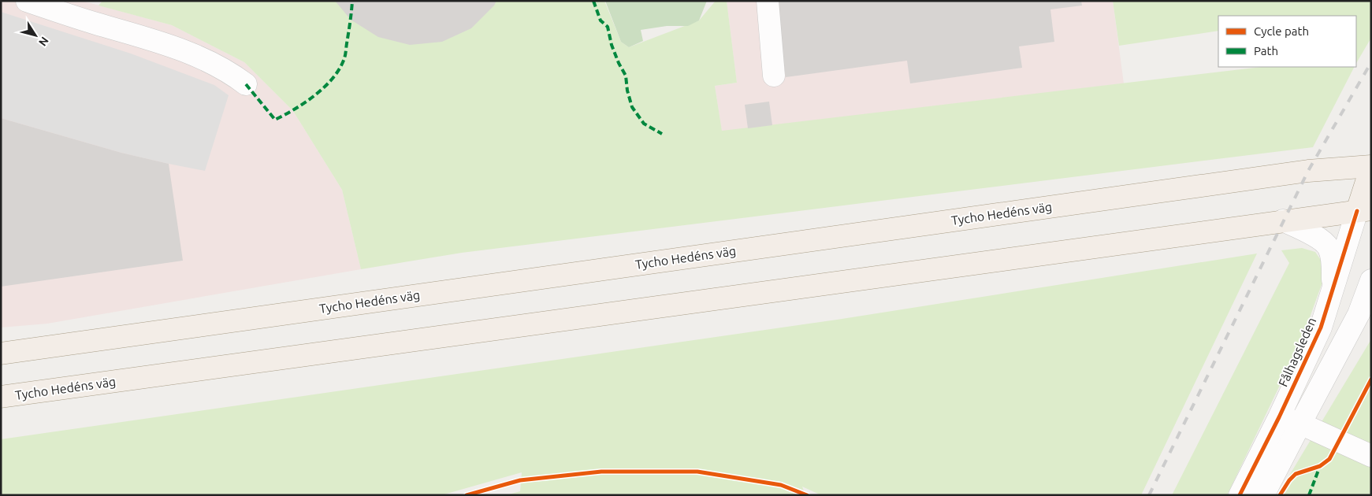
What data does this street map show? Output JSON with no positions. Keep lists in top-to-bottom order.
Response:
{
  "streets": {
    "main road": ["Tycho Hedéns väg", "Fålhagsleden"]
  },
  "crossings": [
    ["Tycho Hedéns väg", "Fålhagsleden"]
  ],
  "legend": ["Cycle path", "Path"],
  "north": "bottom right"
}
